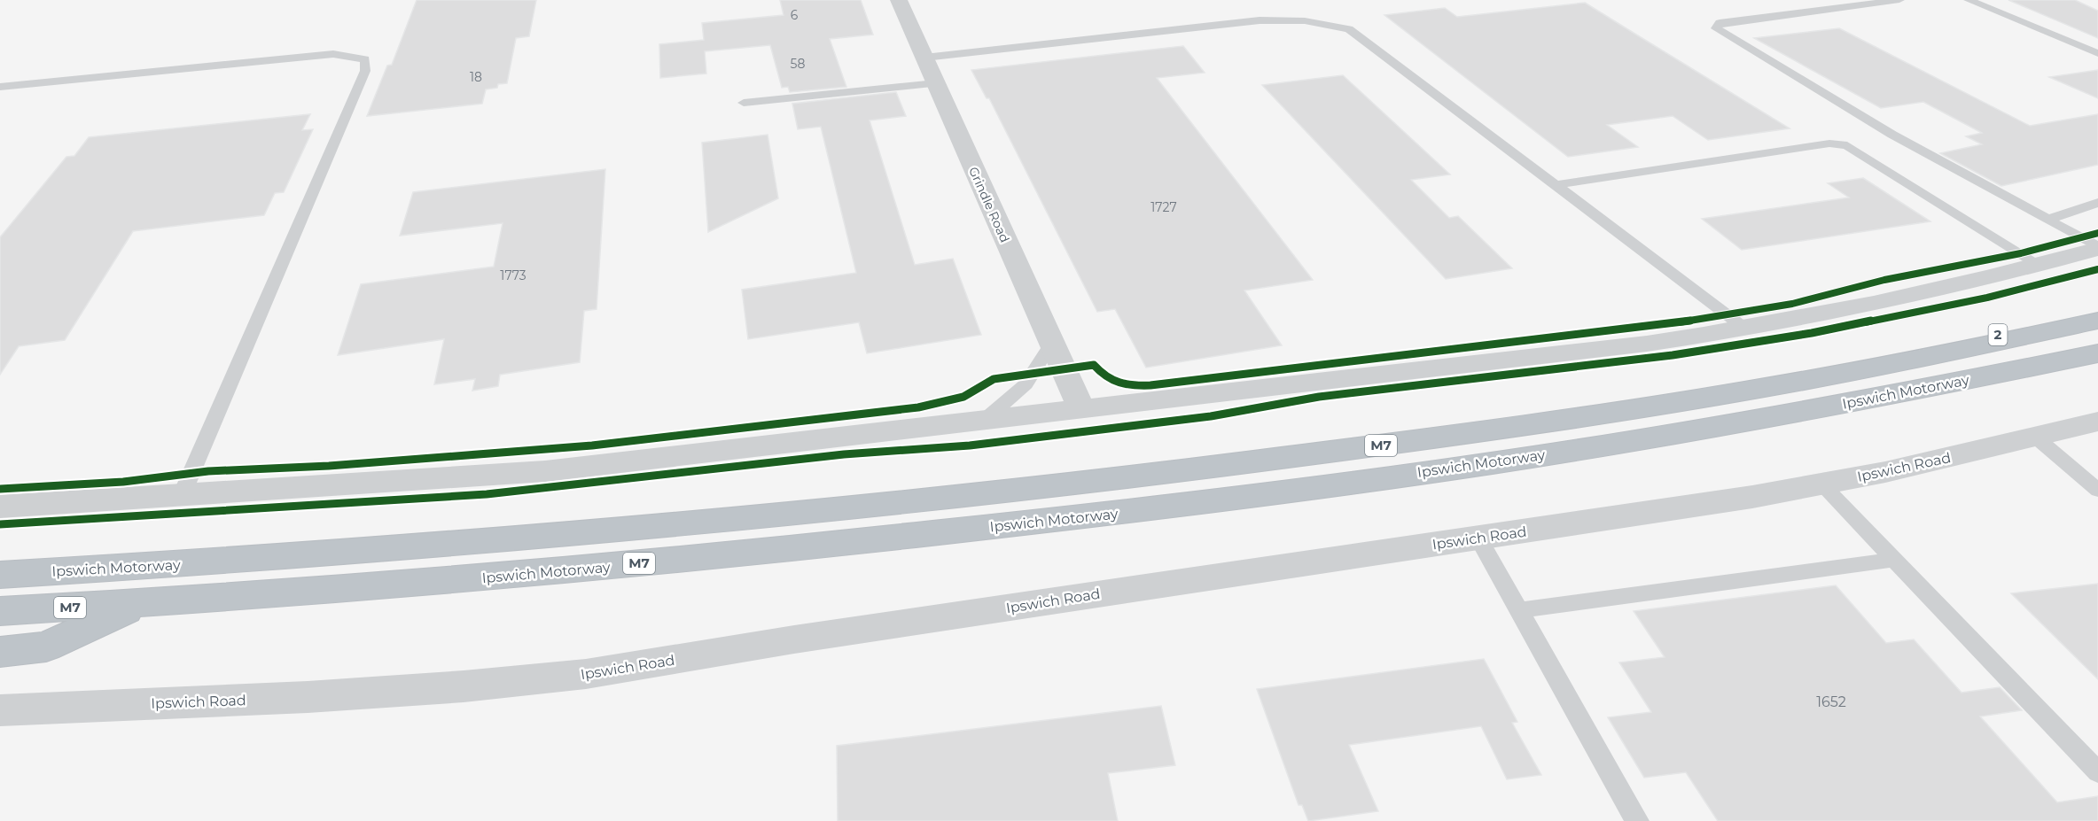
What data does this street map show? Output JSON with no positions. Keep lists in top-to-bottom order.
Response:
{
  "streets": {
    "highway": ["2", "Ipswich Motorway", "M7"],
    "street": ["Grindle Road", "Ipswich Road"]
  },
  "crossings": [
    ["2", "Ipswich Motorway"]
  ],
  "house_numbers": [
    "6",
    "58",
    "18",
    "1727",
    "1773",
    "1652"
  ]
}
